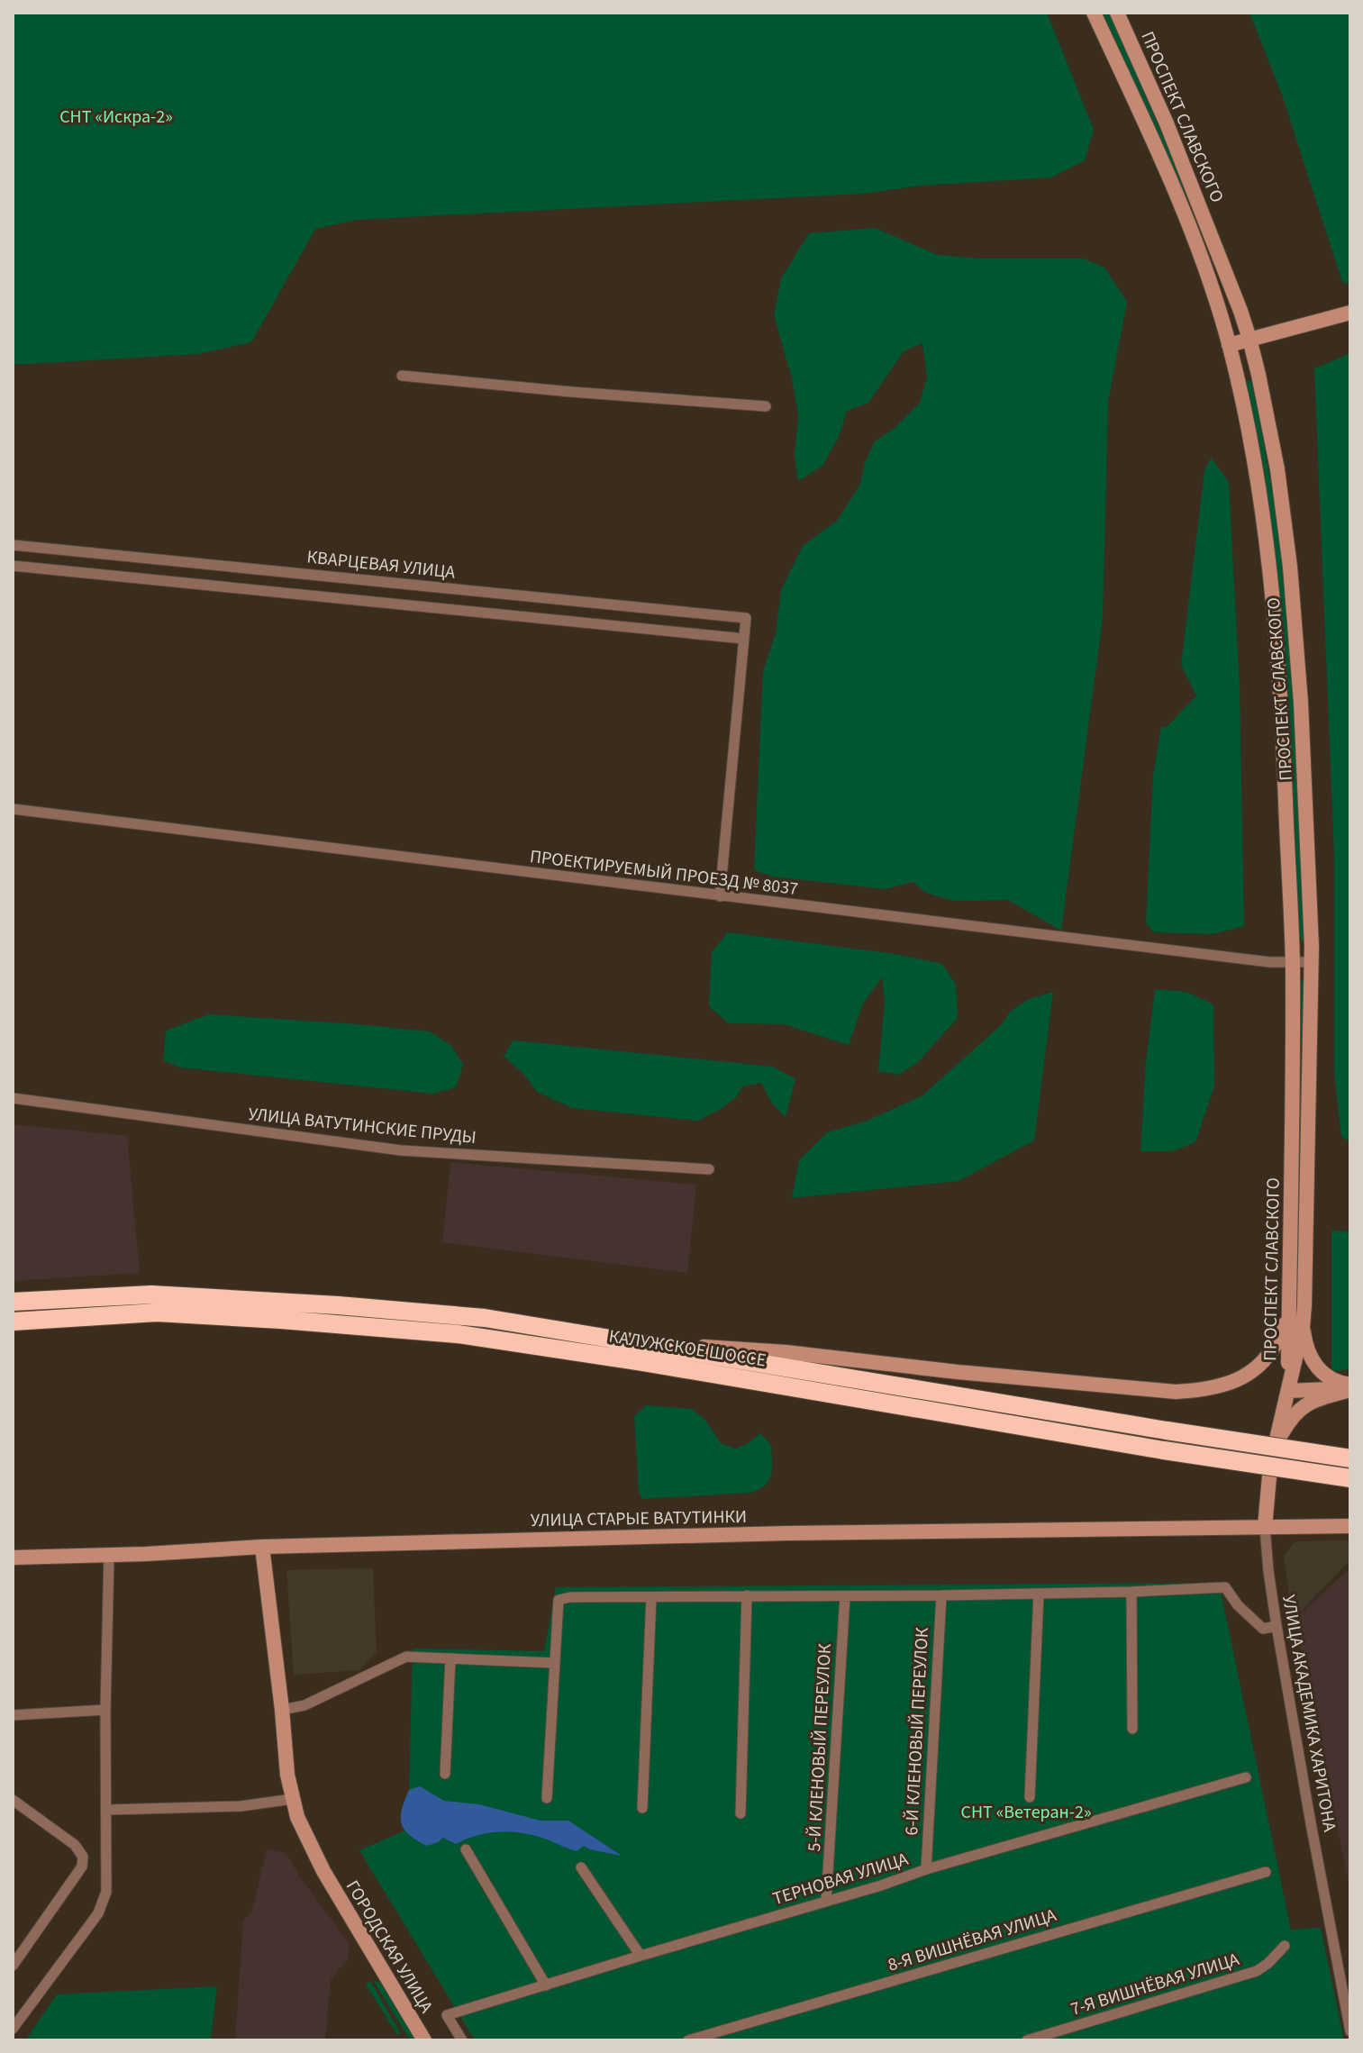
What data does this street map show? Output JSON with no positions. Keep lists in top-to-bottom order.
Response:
{
  "streets": {
    "highway": ["КАЛУЖСКОЕ ШОССЕ"],
    "main road": ["ПРОСПЕКТ СЛАВСКОГО", "УЛИЦА СТАРЫЕ ВАТУТИНКИ", "ГОРОДСКАЯ УЛИЦА"],
    "street": [
      "КВАРЦЕВАЯ УЛИЦА",
      "ПРОЕКТИРУЕМЫЙ ПРОЕЗД № 8037",
      "УЛИЦА ВАТУТИНСКИЕ ПРУДЫ",
      "УЛИЦА АКАДЕМИКА ХАРИТОНА",
      "6-Й КЛЕНОВЫЙ ПЕРЕУЛОК",
      "5-Й КЛЕНОВЫЙ ПЕРЕУЛОК",
      "ТЕРНОВАЯ УЛИЦА",
      "8-Я ВИШНЁВАЯ УЛИЦА",
      "7-Я ВИШНЁВАЯ УЛИЦА"
    ]
  },
  "crossings": [
    ["ПРОСПЕКТ СЛАВСКОГО", "ПРОЕКТИРУЕМЫЙ ПРОЕЗД № 8037"],
    ["ПРОСПЕКТ СЛАВСКОГО", "УЛИЦА СТАРЫЕ ВАТУТИНКИ"],
    ["ПРОСПЕКТ СЛАВСКОГО", "УЛИЦА АКАДЕМИКА ХАРИТОНА"],
    ["УЛИЦА СТАРЫЕ ВАТУТИНКИ", "УЛИЦА АКАДЕМИКА ХАРИТОНА"],
    ["УЛИЦА СТАРЫЕ ВАТУТИНКИ", "ГОРОДСКАЯ УЛИЦА"],
    ["6-Й КЛЕНОВЫЙ ПЕРЕУЛОК", "ТЕРНОВАЯ УЛИЦА"],
    ["5-Й КЛЕНОВЫЙ ПЕРЕУЛОК", "ТЕРНОВАЯ УЛИЦА"]
  ],
  "parks": ["СНТ «Искра-2»", "СНТ «Ветеран-2»"]
}
